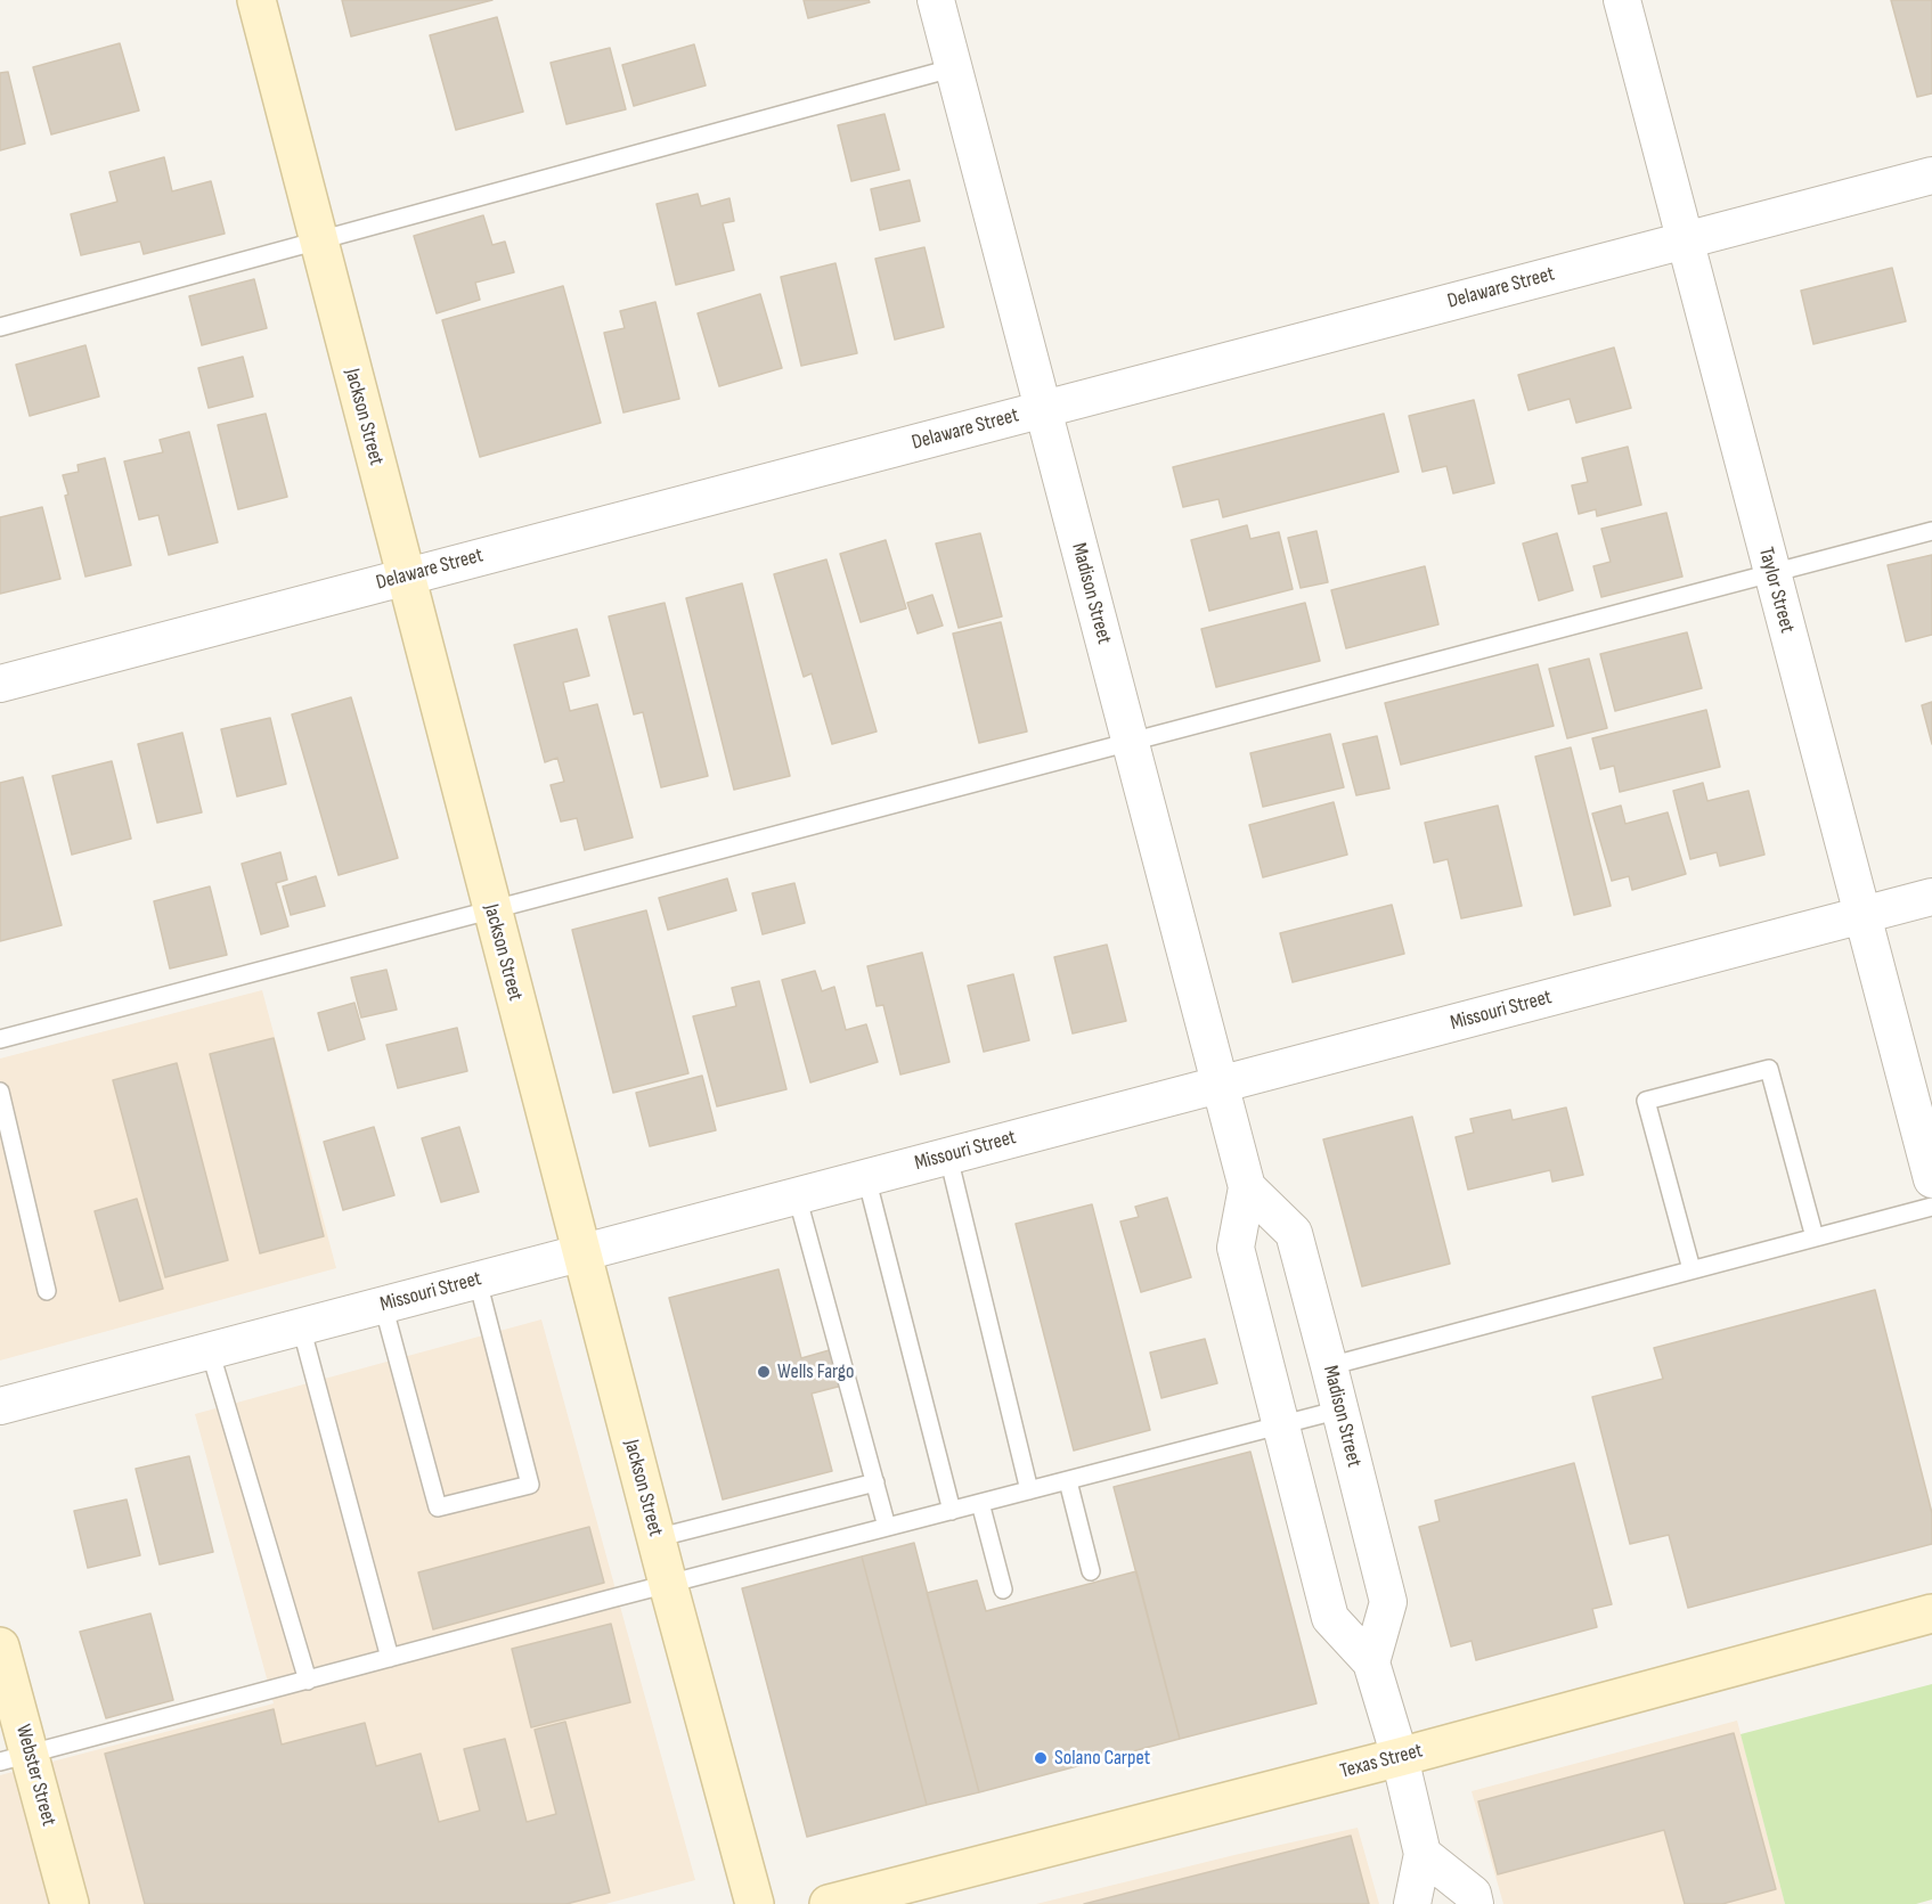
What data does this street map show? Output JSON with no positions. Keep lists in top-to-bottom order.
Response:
{
  "streets": {
    "street": [
      "Delaware Street",
      "Jackson Street",
      "Taylor Street",
      "Madison Street",
      "Missouri Street",
      "Texas Street",
      "Webster Street"
    ]
  },
  "crossings": [
    ["Delaware Street", "Jackson Street"],
    ["Delaware Street", "Taylor Street"],
    ["Delaware Street", "Madison Street"],
    ["Jackson Street", "Missouri Street"],
    ["Taylor Street", "Missouri Street"],
    ["Madison Street", "Missouri Street"],
    ["Madison Street", "Texas Street"]
  ],
  "places": ["Wells Fargo", "Solano Carpet"]
}
